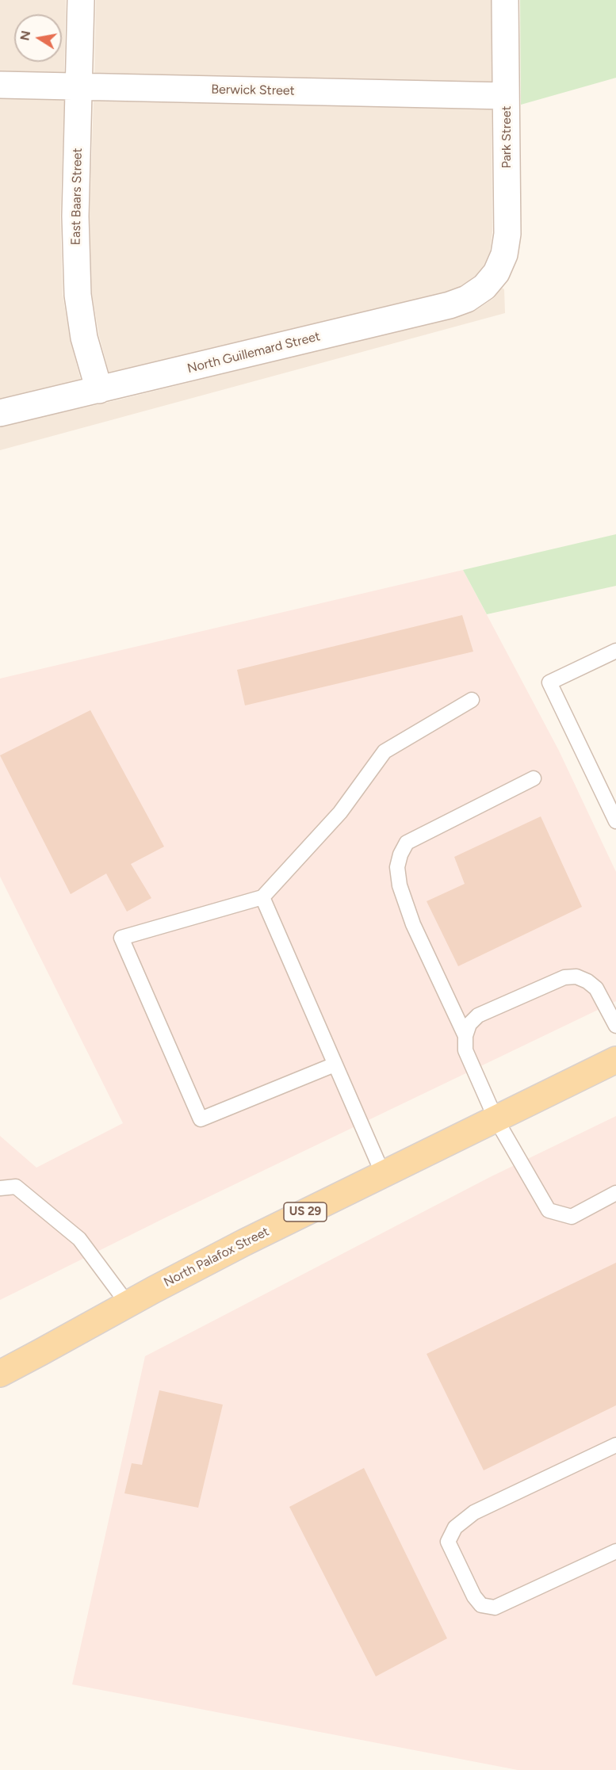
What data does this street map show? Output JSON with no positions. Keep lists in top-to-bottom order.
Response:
{
  "streets": {
    "main road": ["US 29", "North Palafox Street"],
    "street": [
      "Berwick Street",
      "Park Street",
      "East Baars Street",
      "North Guillemard Street"
    ]
  },
  "crossings": [
    ["Berwick Street", "Park Street"],
    ["Berwick Street", "East Baars Street"],
    ["Park Street", "North Guillemard Street"],
    ["East Baars Street", "North Guillemard Street"]
  ],
  "north": "left"
}
